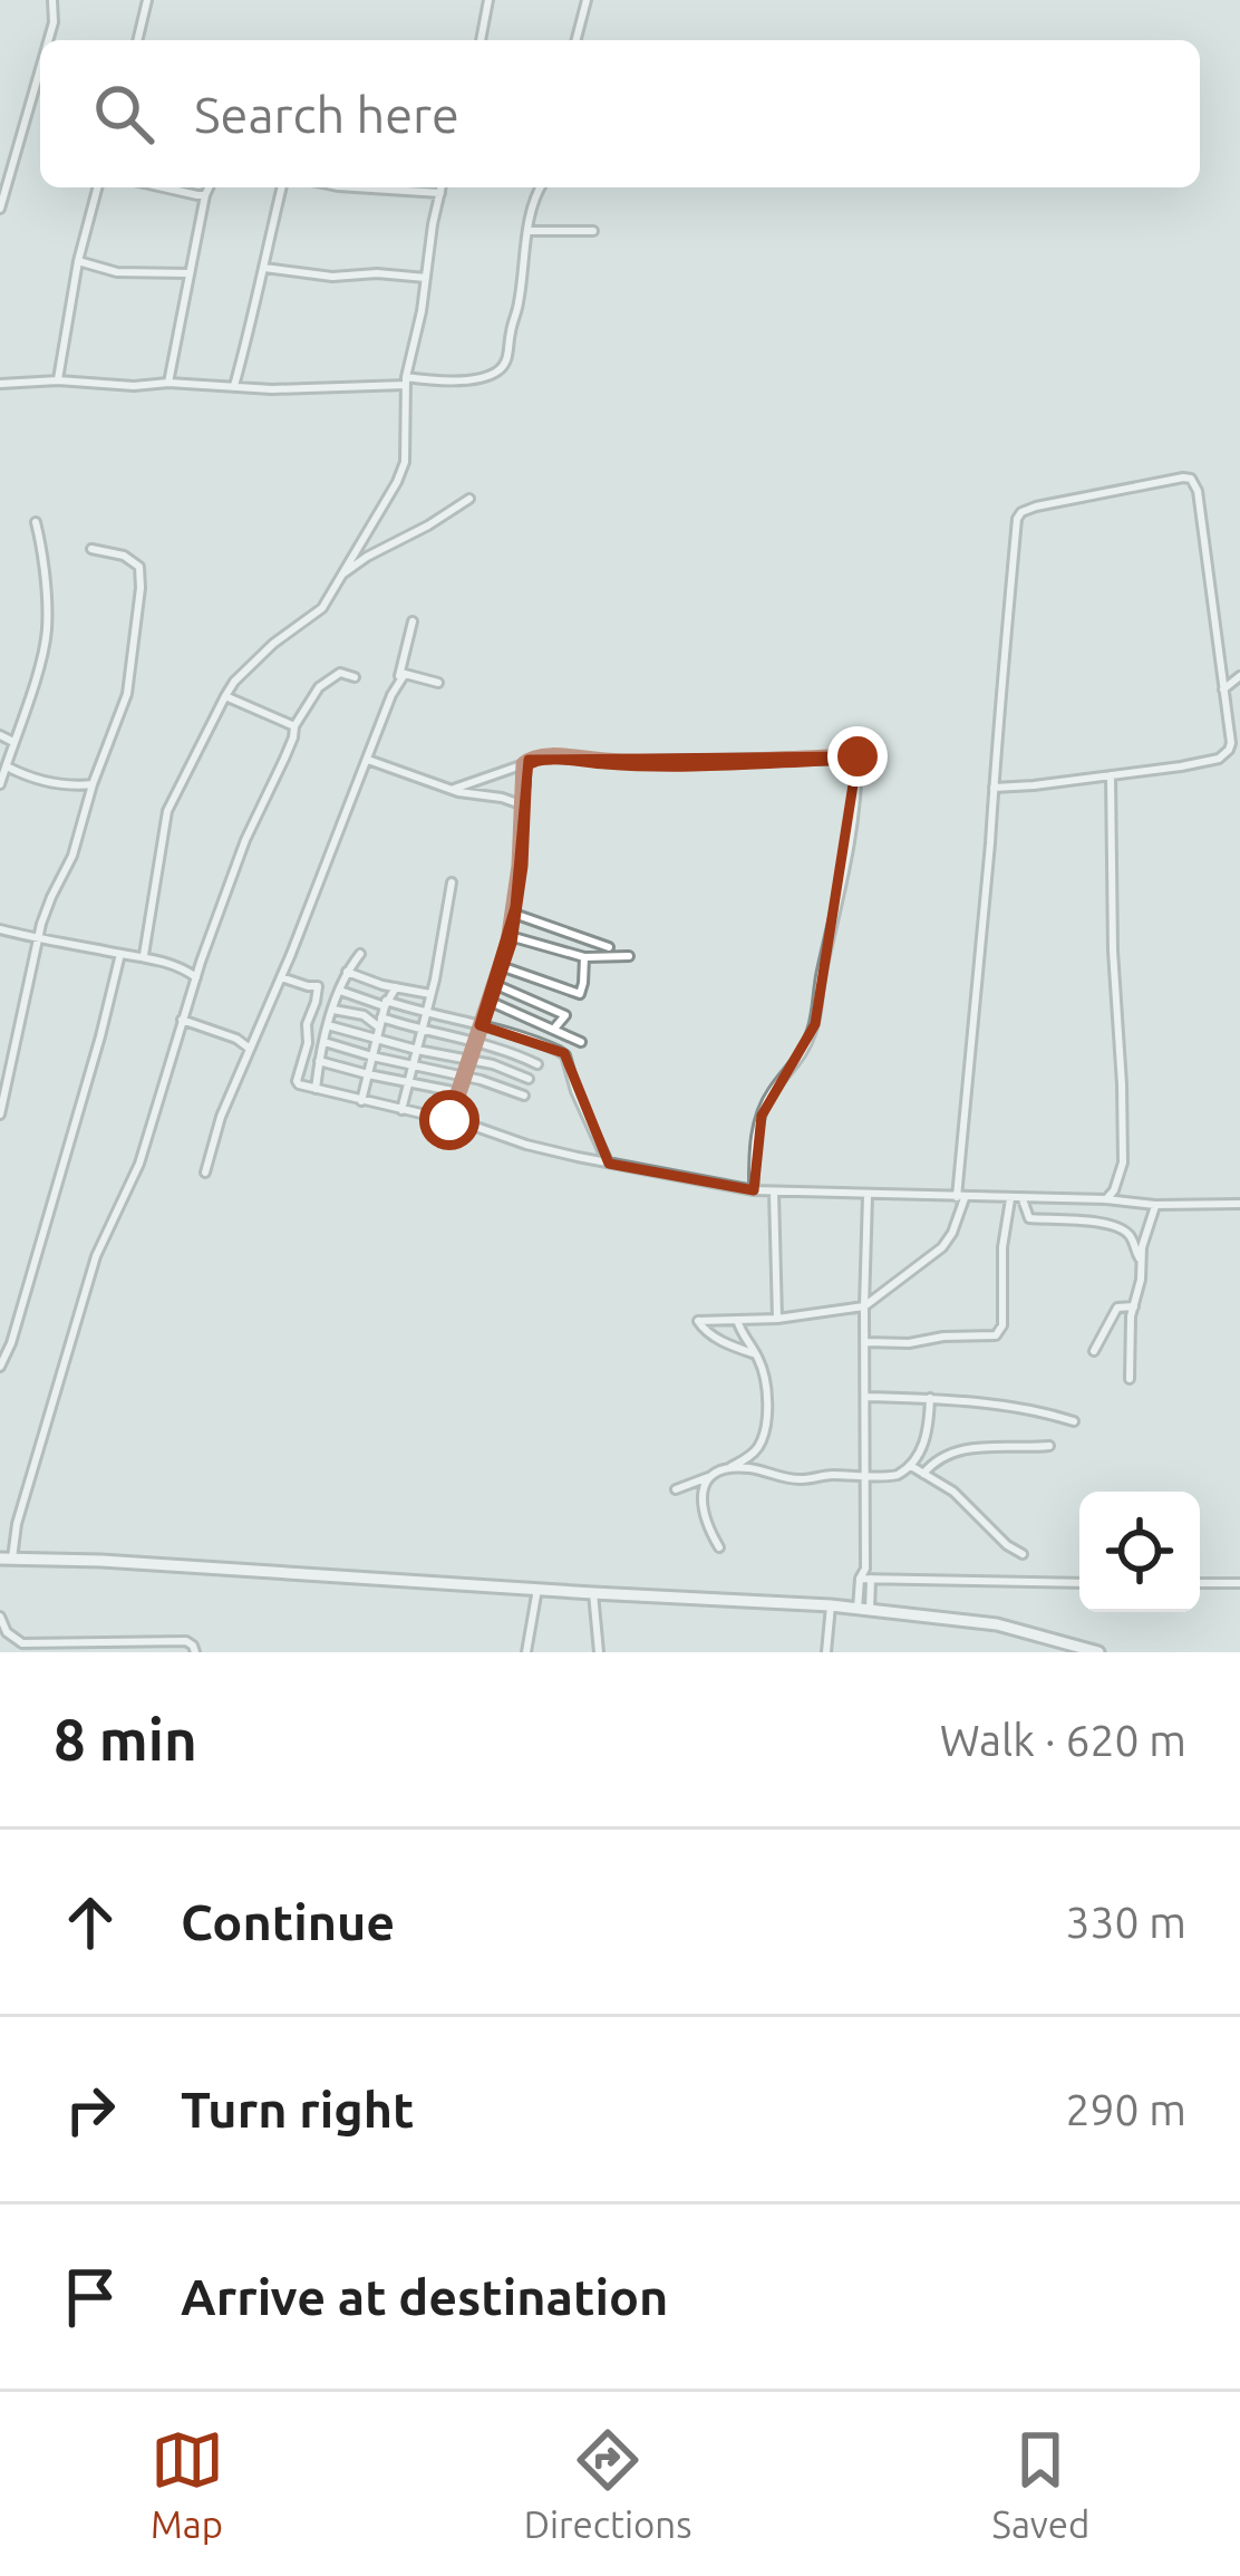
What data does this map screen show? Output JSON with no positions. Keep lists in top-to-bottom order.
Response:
{
  "page": {
    "search": "Search here",
    "heading": ["8 min", "Walk · 620 m"],
    "list": [
      ["Continue", "330 m"],
      ["Turn right", "290 m"],
      "Arrive at destination"
    ],
    "nav": ["Map", "Directions", "Saved"]
  }
}
